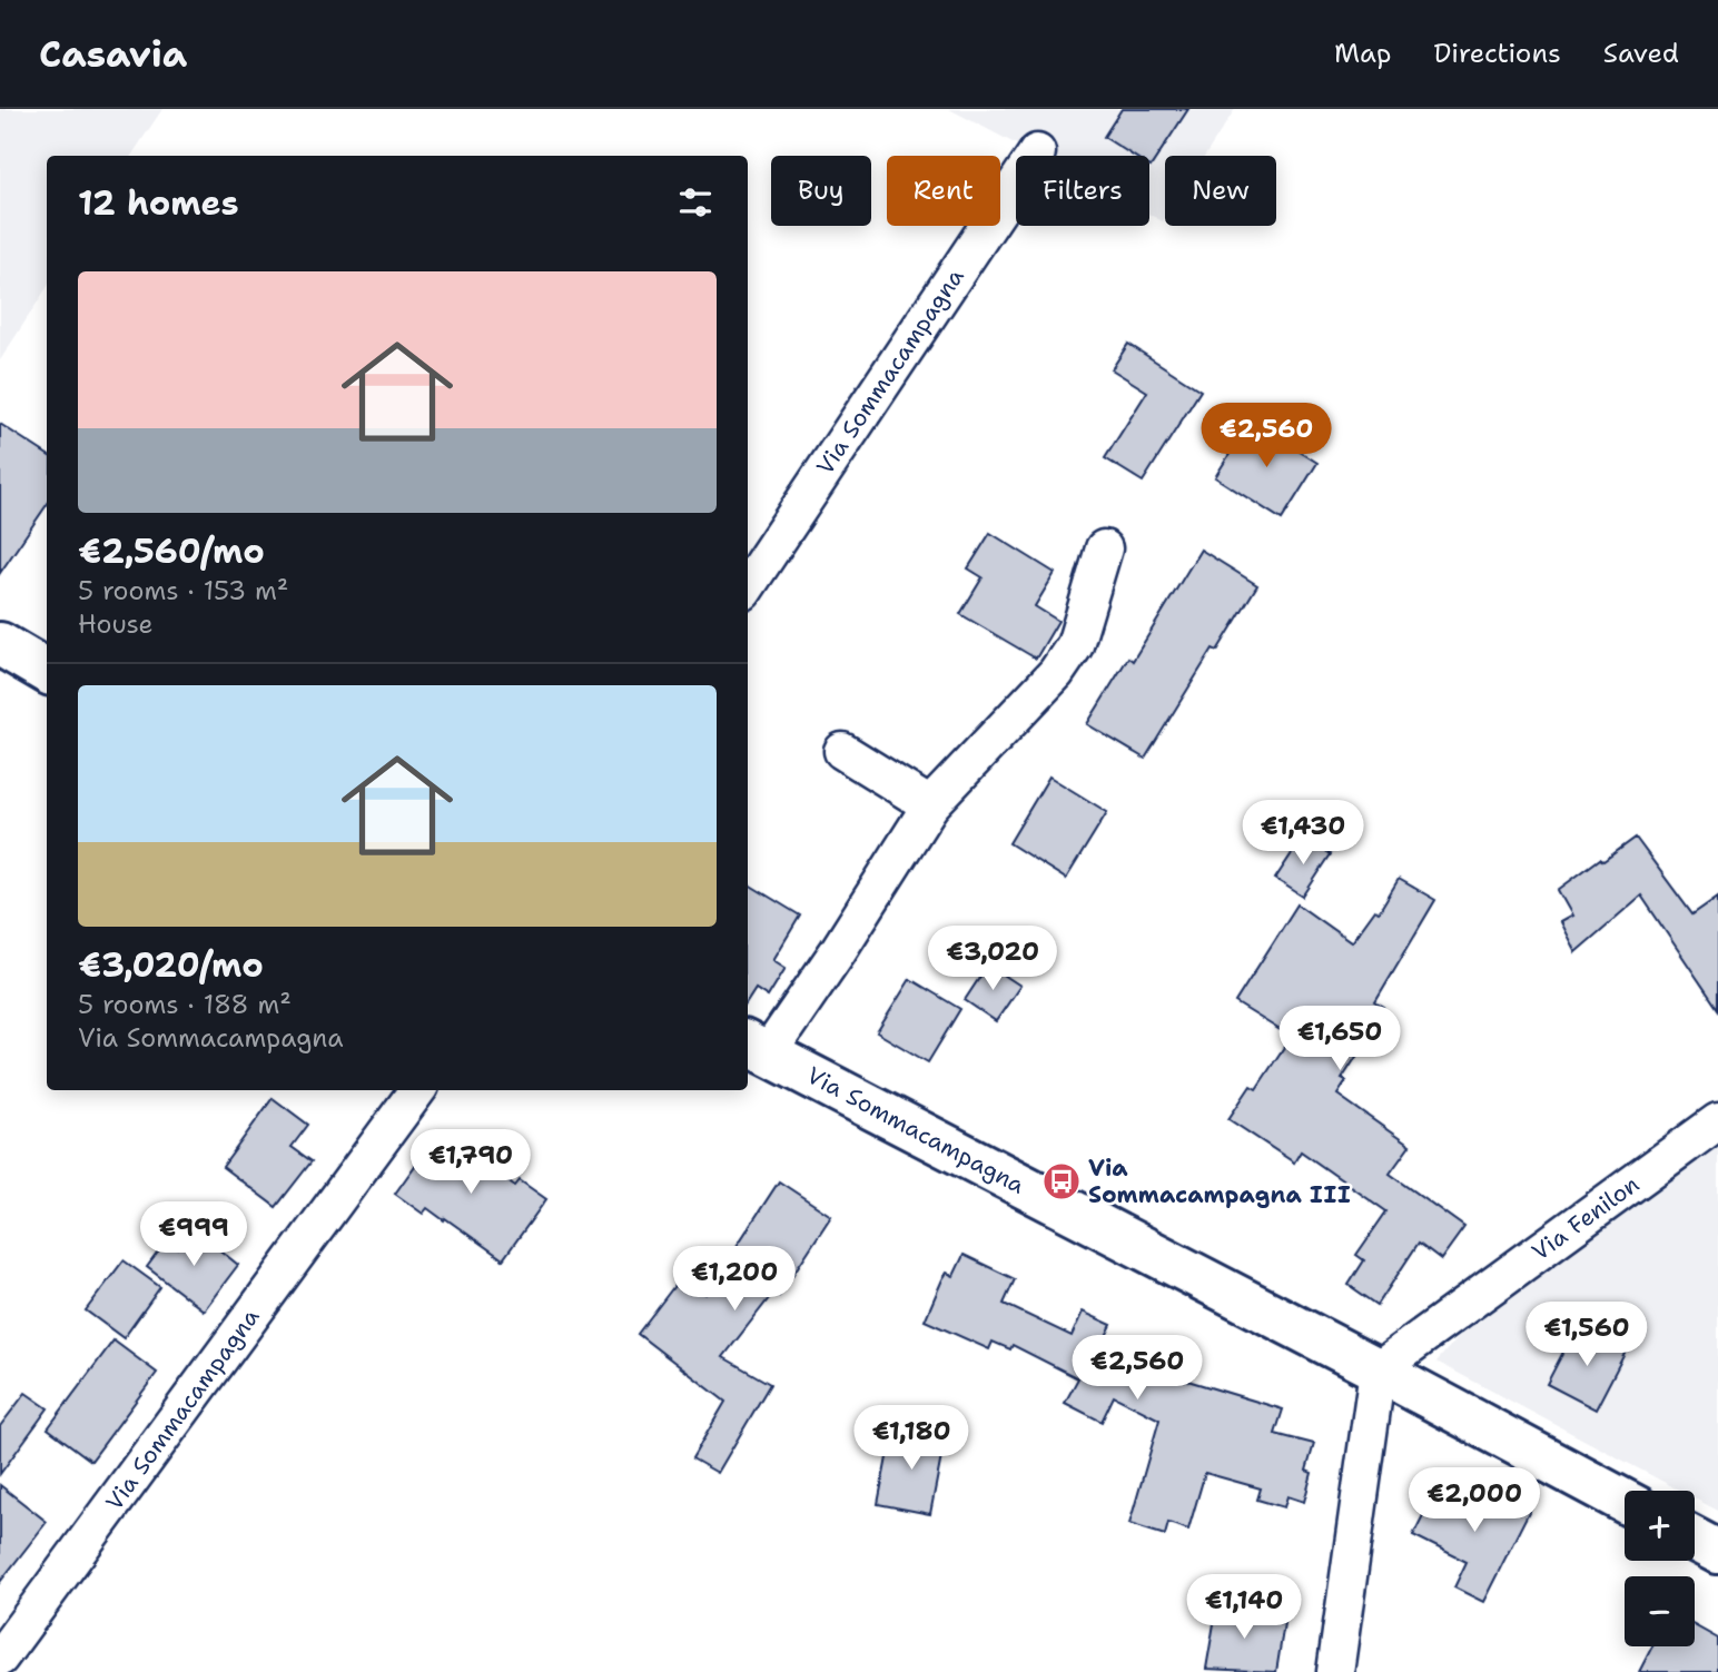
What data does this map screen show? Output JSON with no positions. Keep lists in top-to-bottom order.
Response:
{
  "streets": {
    "street": ["Via Sommacampagna", "Via Fenilon"]
  },
  "crossings": [
    ["Via Sommacampagna", "Via Fenilon"]
  ],
  "places": {
    "bus stop": ["Via Sommacampagna III"]
  },
  "page": {
    "header": "Casavia",
    "nav": ["Map", "Directions", "Saved"],
    "chip": [
      "Buy",
      "Rent",
      "Filters",
      "New"
    ],
    "heading": "12 homes",
    "list": [
      {
        "name": "€2,560/mo",
        "note": "5 rooms · 153 m² · House"
      },
      {
        "name": "€3,020/mo",
        "note": "5 rooms · 188 m² · Via Sommacampagna"
      }
    ],
    "price": [
      "€2,560",
      "€1,430",
      "€3,020",
      "€1,650",
      "€1,790",
      "€999",
      "€1,200",
      "€1,560",
      "€2,560",
      "€1,180",
      "€2,000",
      "€1,140"
    ],
    "map_buttons": ["+", "−"]
  }
}
